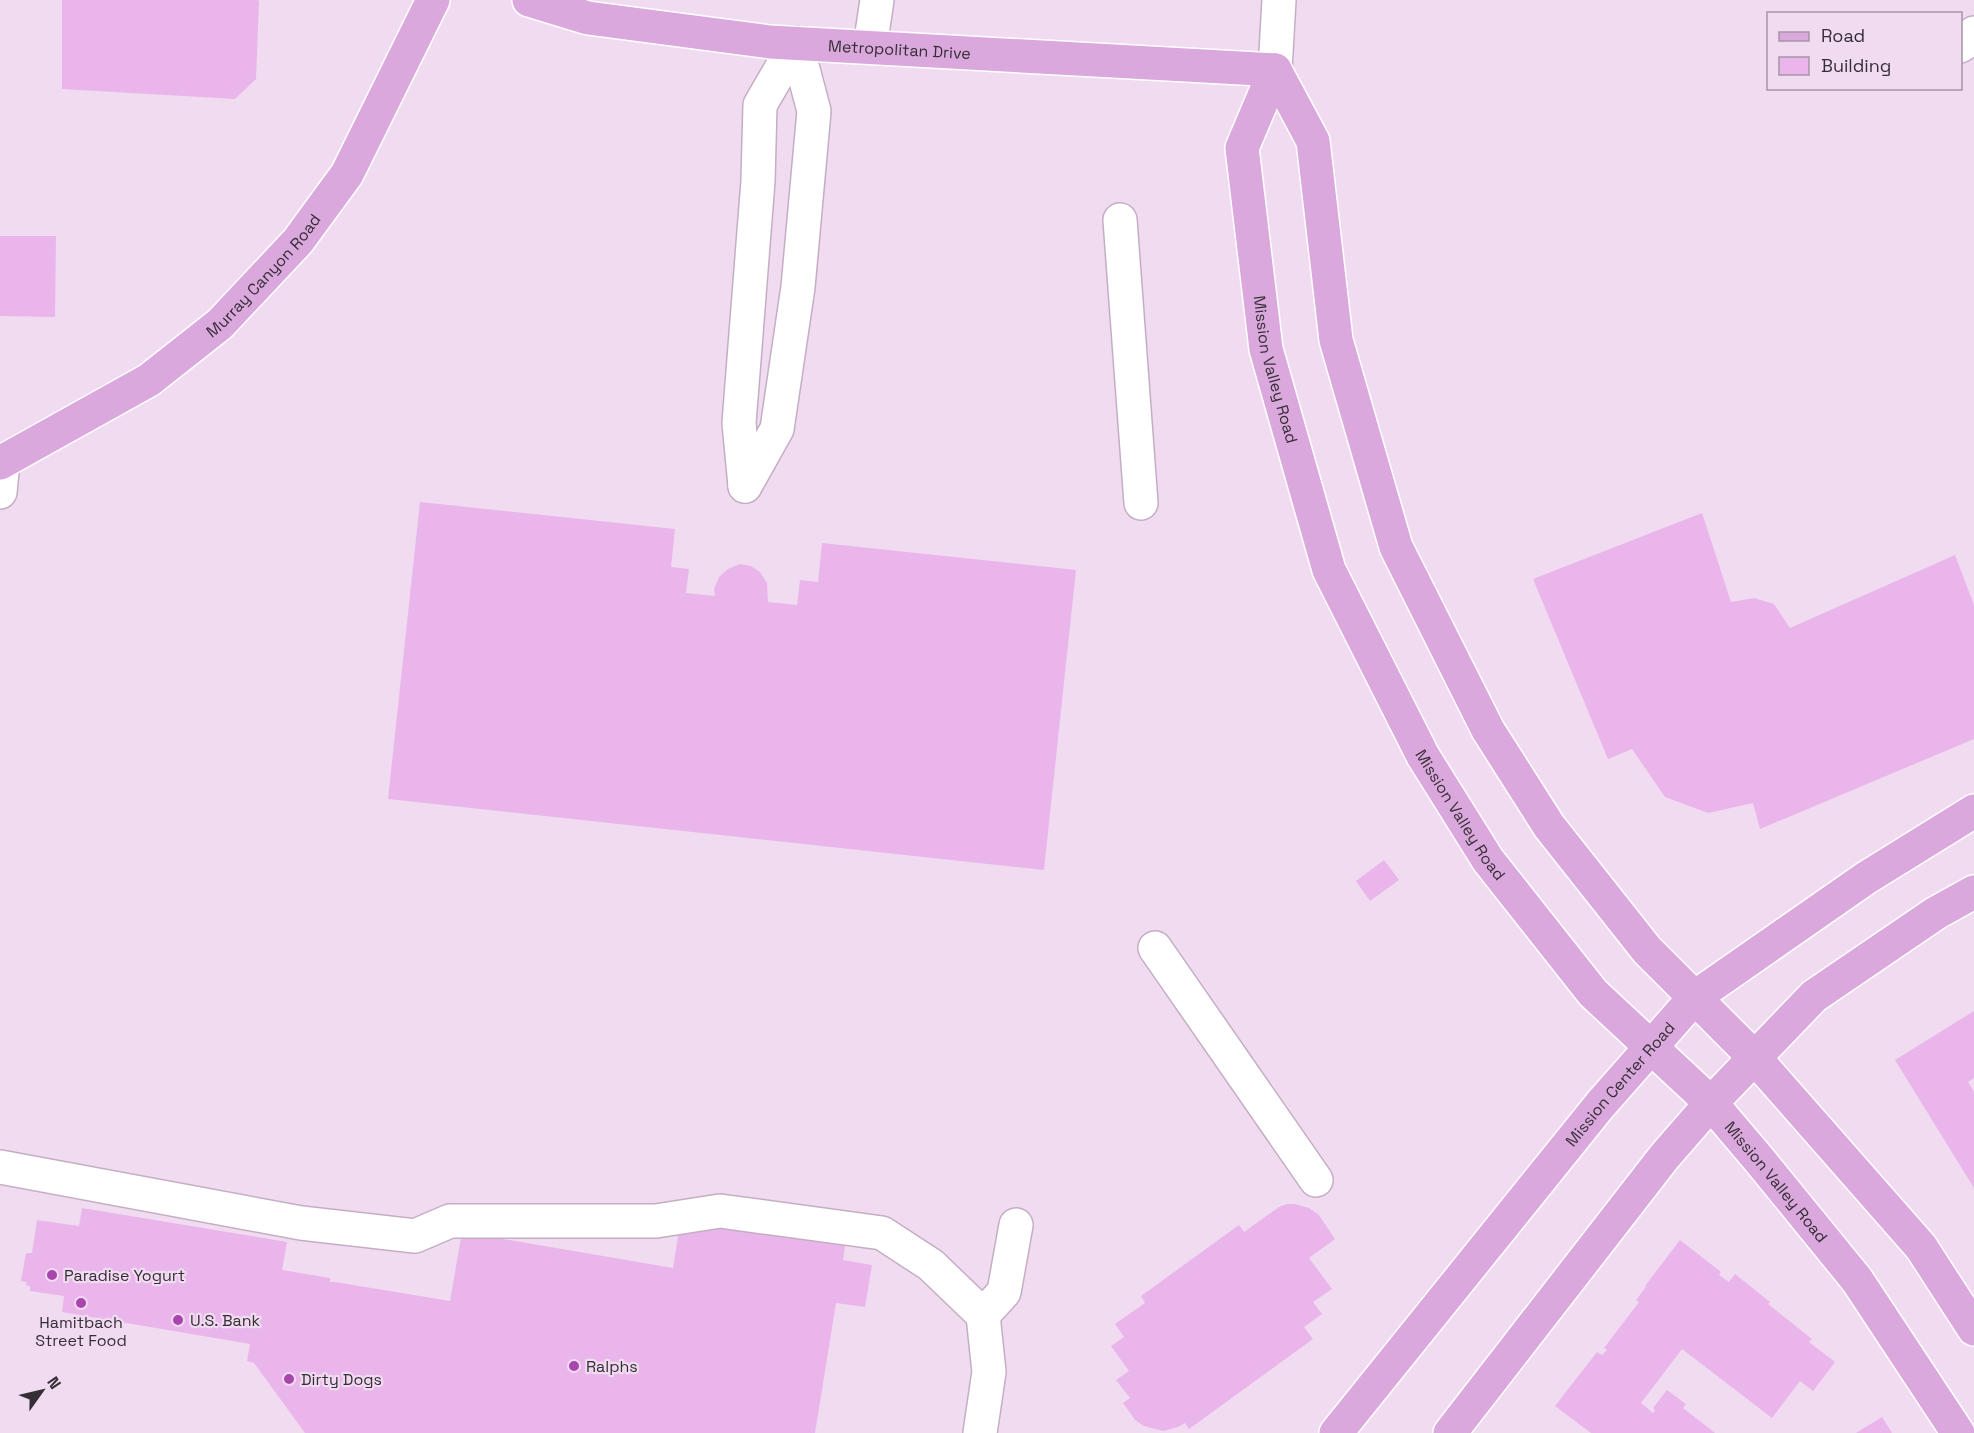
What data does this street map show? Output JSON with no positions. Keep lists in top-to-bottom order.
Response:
{
  "streets": {
    "main road": [
      "Metropolitan Drive",
      "Murray Canyon Road",
      "Mission Valley Road",
      "Mission Center Road"
    ]
  },
  "crossings": [
    ["Metropolitan Drive", "Mission Valley Road"],
    ["Mission Valley Road", "Mission Center Road"]
  ],
  "places": [
    "Paradise Yogurt",
    "Hamitbach Street Food",
    "U.S. Bank",
    "Ralphs",
    "Dirty Dogs"
  ],
  "legend": ["Road", "Building"],
  "north": "top right"
}
